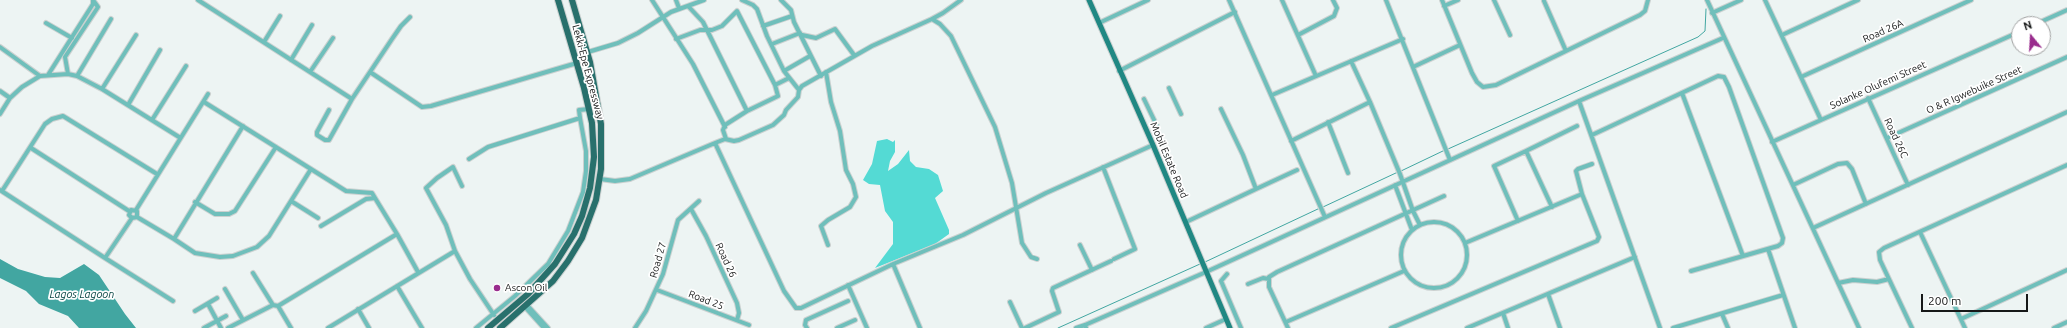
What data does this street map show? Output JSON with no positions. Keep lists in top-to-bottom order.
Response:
{
  "streets": {
    "highway": ["Lekki-Epe Expressway"],
    "main road": ["Mobil Estate Road"],
    "street": [
      "Road 26A",
      "Solanke Olufemi Street",
      "O & R Igwebuike Street",
      "Road 26C",
      "Road 27",
      "Road 26",
      "Road 25"
    ]
  },
  "crossings": [
    ["Road 26A", "Solanke Olufemi Street"],
    ["Solanke Olufemi Street", "Road 26C"],
    ["O & R Igwebuike Street", "Road 26C"],
    ["Road 27", "Road 26"],
    ["Road 27", "Road 25"],
    ["Road 26", "Road 25"]
  ],
  "water": ["Lagos Lagoon"],
  "places": ["Ascon Oil"],
  "scale_bar": "200 m",
  "north": "top"
}
